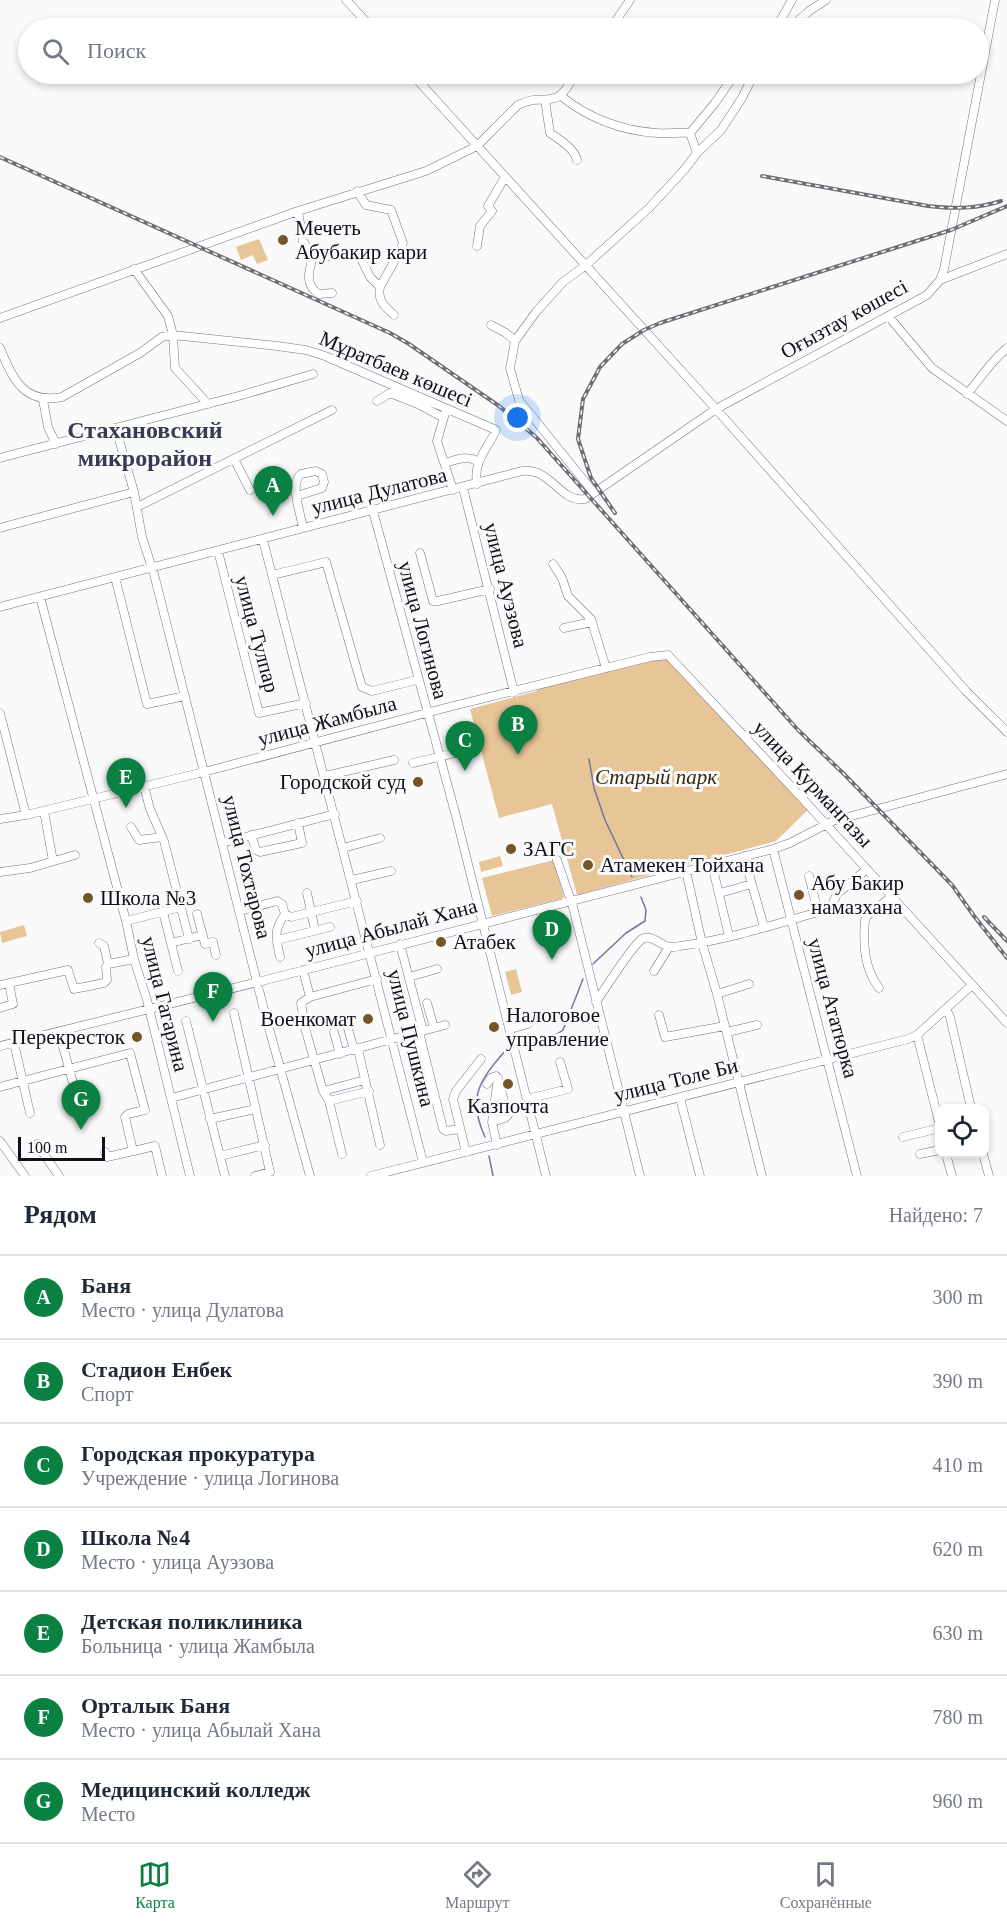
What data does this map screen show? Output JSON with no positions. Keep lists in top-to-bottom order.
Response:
{
  "streets": {
    "street": [
      "Оғызтау көшесі",
      "Мұратбаев көшесі",
      "улица Дулатова",
      "улица Ауэзова",
      "улица Логинова",
      "улица Тулпар",
      "улица Жамбыла",
      "улица Курмангазы",
      "улица Тохтарова",
      "улица Абылай Хана",
      "улица Гагарина",
      "улица Ататюрка",
      "улица Пушкина",
      "улица Толе Би"
    ]
  },
  "crossings": [
    ["Оғызтау көшесі", "улица Дулатова"],
    ["улица Дулатова", "улица Ауэзова"],
    ["улица Дулатова", "улица Логинова"],
    ["улица Дулатова", "улица Тулпар"],
    ["улица Дулатова", "улица Тохтарова"],
    ["улица Дулатова", "улица Гагарина"],
    ["улица Дулатова", "улица Пушкина"],
    ["улица Ауэзова", "улица Жамбыла"],
    ["улица Логинова", "улица Жамбыла"],
    ["улица Логинова", "улица Абылай Хана"],
    ["улица Логинова", "улица Толе Би"],
    ["улица Тулпар", "улица Пушкина"],
    ["улица Жамбыла", "улица Курмангазы"],
    ["улица Жамбыла", "улица Тохтарова"],
    ["улица Жамбыла", "улица Гагарина"],
    ["улица Жамбыла", "улица Пушкина"],
    ["улица Курмангазы", "улица Абылай Хана"],
    ["улица Курмангазы", "улица Толе Би"],
    ["улица Тохтарова", "улица Абылай Хана"],
    ["улица Абылай Хана", "улица Гагарина"],
    ["улица Абылай Хана", "улица Ататюрка"],
    ["улица Абылай Хана", "улица Пушкина"],
    ["улица Ататюрка", "улица Толе Би"],
    ["улица Пушкина", "улица Толе Би"]
  ],
  "districts": ["Стахановский микрорайон"],
  "parks": ["Старый парк"],
  "places": [
    "Мечеть Абубакир кари",
    "Городской суд",
    "ЗАГС",
    "Атамекен Тойхана",
    "Абу Бакир намазхана",
    "Школа №3",
    "Атабек",
    "Военкомат",
    "Налоговое управление",
    "Перекресток",
    "Казпочта"
  ],
  "scale_bar": "100 m",
  "page": {
    "search": "Поиск",
    "pins": [
      "A",
      "B",
      "C",
      "E",
      "D",
      "F",
      "G"
    ],
    "scale": "100 m",
    "heading": ["Рядом", "Найдено: 7"],
    "list": [
      {
        "mark": "A",
        "name": "Баня",
        "note": "Место · улица Дулатова",
        "value": "300 m"
      },
      {
        "mark": "B",
        "name": "Стадион Енбек",
        "note": "Спорт",
        "value": "390 m"
      },
      {
        "mark": "C",
        "name": "Городская прокуратура",
        "note": "Учреждение · улица Логинова",
        "value": "410 m"
      },
      {
        "mark": "D",
        "name": "Школа №4",
        "note": "Место · улица Ауэзова",
        "value": "620 m"
      },
      {
        "mark": "E",
        "name": "Детская поликлиника",
        "note": "Больница · улица Жамбыла",
        "value": "630 m"
      },
      {
        "mark": "F",
        "name": "Орталык Баня",
        "note": "Место · улица Абылай Хана",
        "value": "780 m"
      },
      {
        "mark": "G",
        "name": "Медицинский колледж",
        "note": "Место",
        "value": "960 m"
      }
    ],
    "nav": ["Карта", "Маршрут", "Сохранённые"]
  }
}
